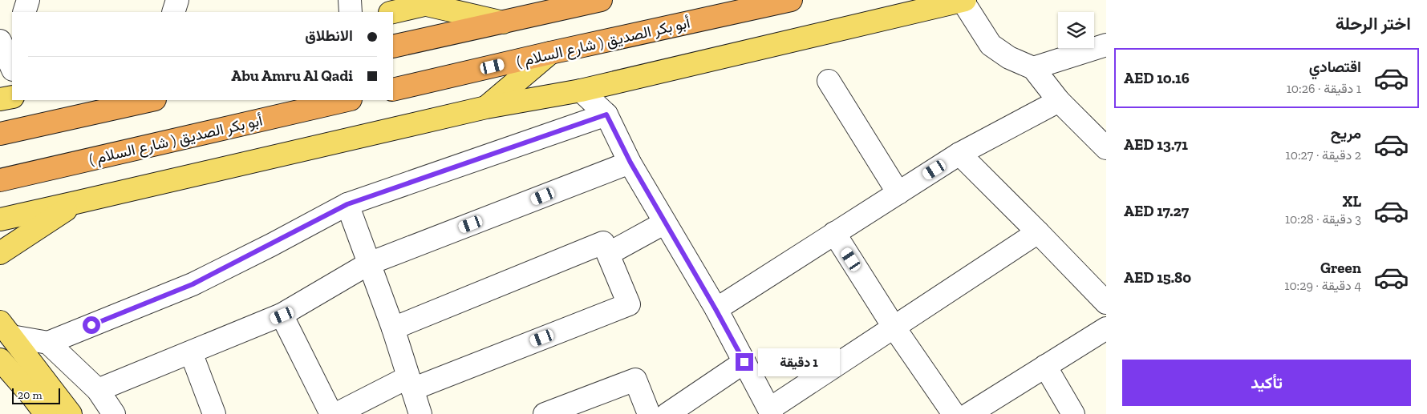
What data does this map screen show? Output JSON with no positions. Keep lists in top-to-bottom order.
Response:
{
  "streets": {
    "highway": ["( شارع السلام ) أبو بكر الصديق"]
  },
  "scale_bar": "20 m",
  "page": {
    "heading": "اختر الرحلة",
    "banner": ["الانطلاق", "Abu Amru Al Qadi"],
    "list": [
      {
        "name": "اقتصادي",
        "note": "1 دقيقة · 10:26",
        "value": "AED 10.16"
      },
      {
        "name": "مريح",
        "note": "2 دقيقة · 10:27",
        "value": "AED 13.71"
      },
      {
        "name": "XL",
        "note": "3 دقيقة · 10:28",
        "value": "AED 17.27"
      },
      {
        "name": "Green",
        "note": "4 دقيقة · 10:29",
        "value": "AED 15.80"
      }
    ],
    "bubble": "1 دقيقة",
    "buttons": "تأكيد",
    "scale": "20 m"
  }
}
